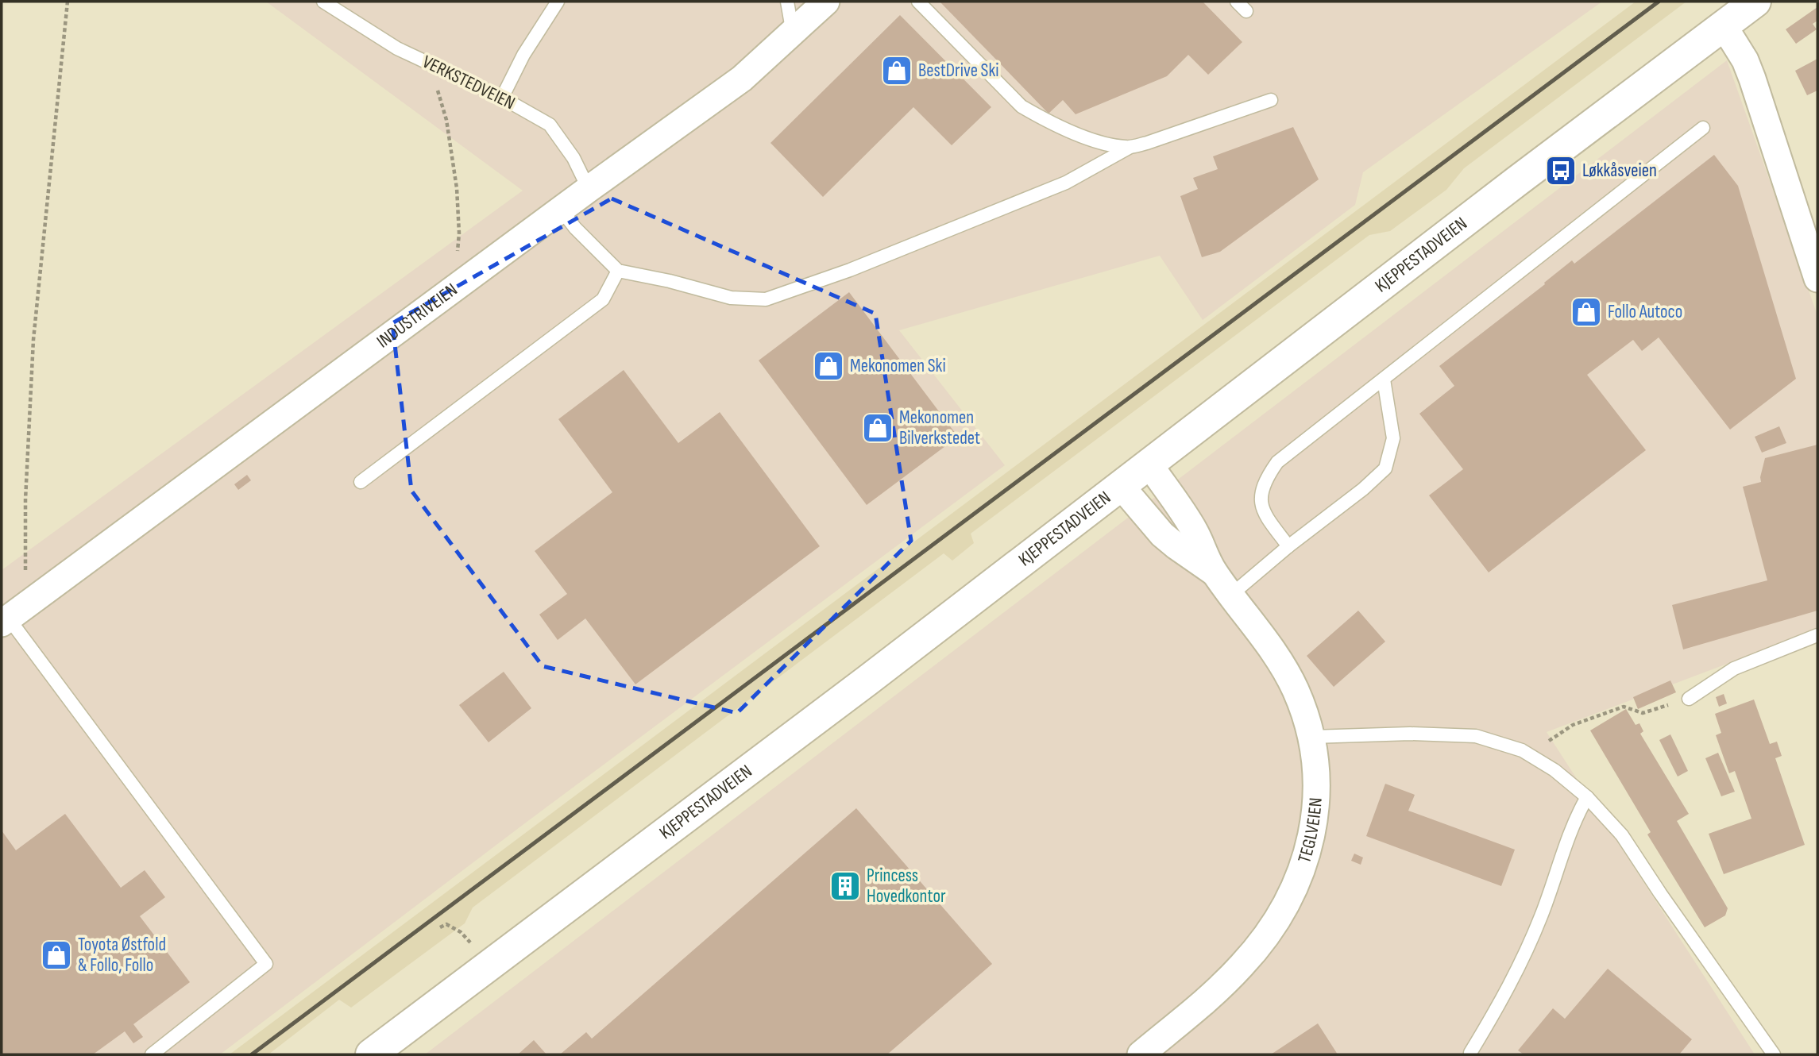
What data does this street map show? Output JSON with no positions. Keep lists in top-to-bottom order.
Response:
{
  "streets": {
    "main road": ["KJEPPESTADVEIEN"],
    "street": ["INDUSTRIVEIEN", "TEGLVEIEN"],
    "lane": ["VERKSTEDVEIEN"]
  },
  "crossings": [
    ["VERKSTEDVEIEN", "INDUSTRIVEIEN"],
    ["KJEPPESTADVEIEN", "TEGLVEIEN"]
  ],
  "places": {
    "shop": [
      "BestDrive Ski",
      "Follo Autoco",
      "Mekonomen Ski",
      "Mekonomen Bilverkstedet",
      "Toyota Østfold & Follo, Follo"
    ],
    "bus stop": ["Løkkåsveien"],
    "building": ["Princess Hovedkontor"]
  }
}
